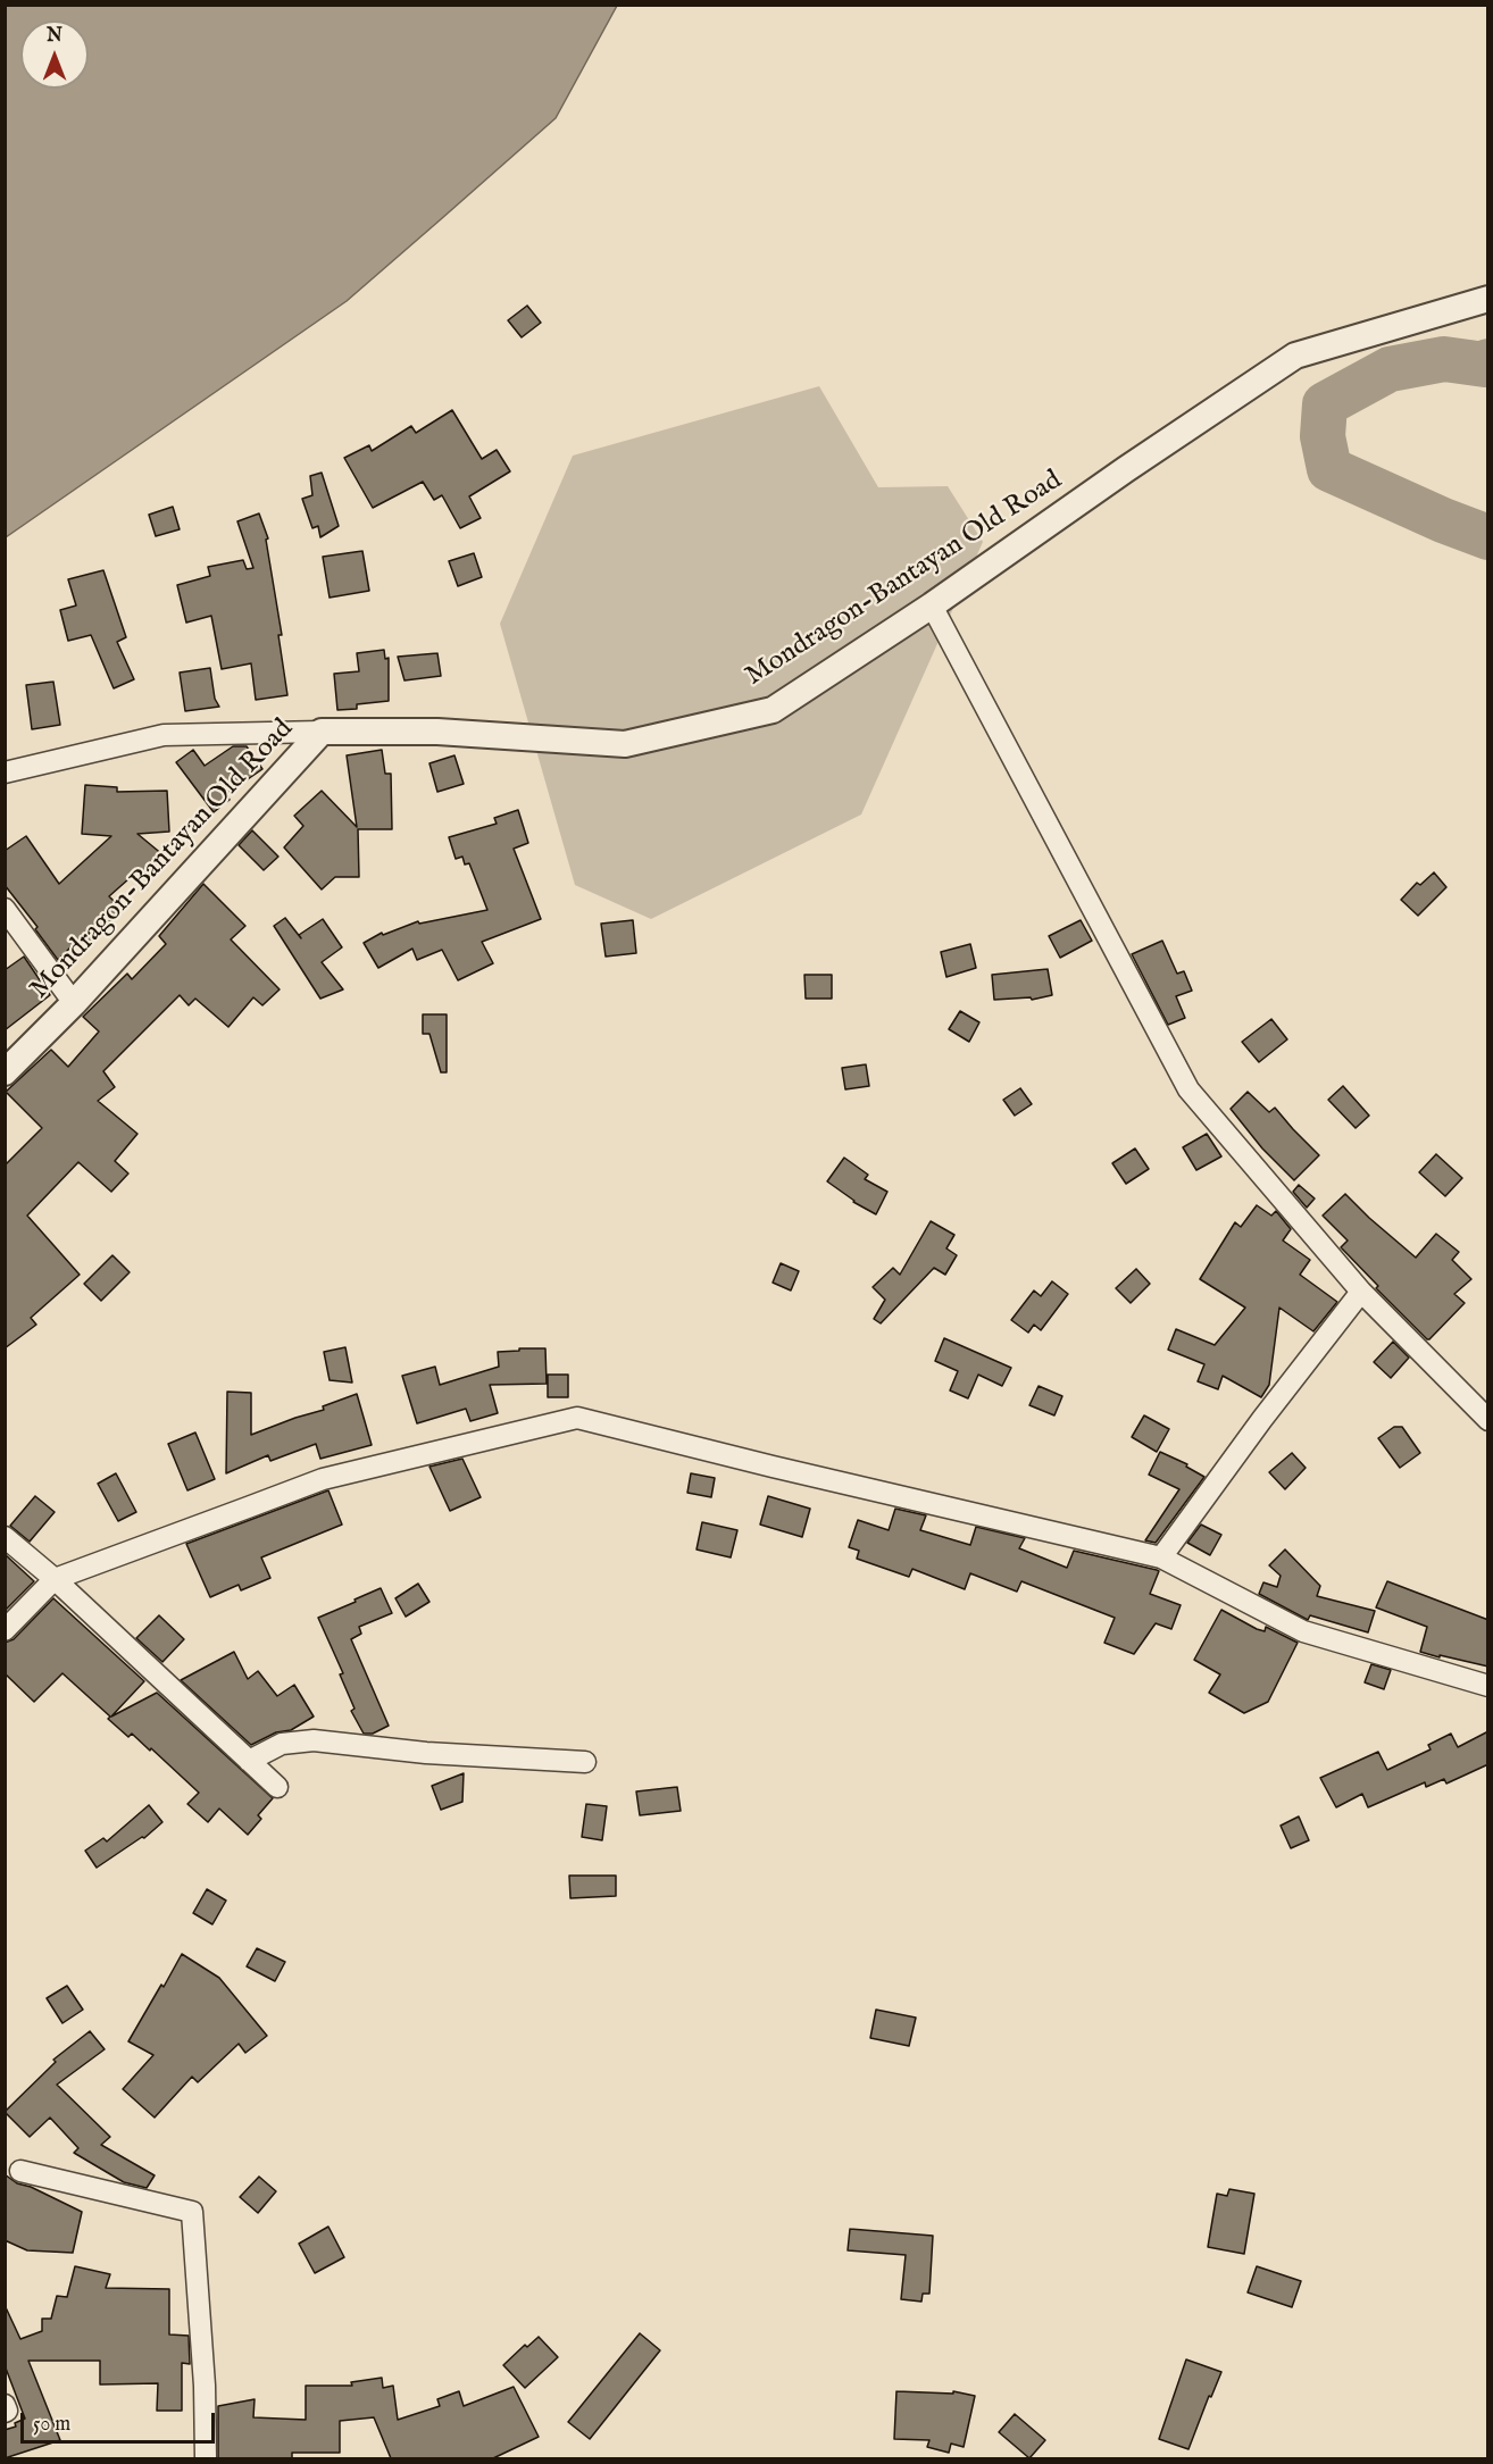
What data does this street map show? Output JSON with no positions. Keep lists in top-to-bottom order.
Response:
{
  "streets": {
    "street": ["Mondragon-Bantayan Old Road"]
  },
  "scale_bar": "50 m",
  "north": "top"
}
